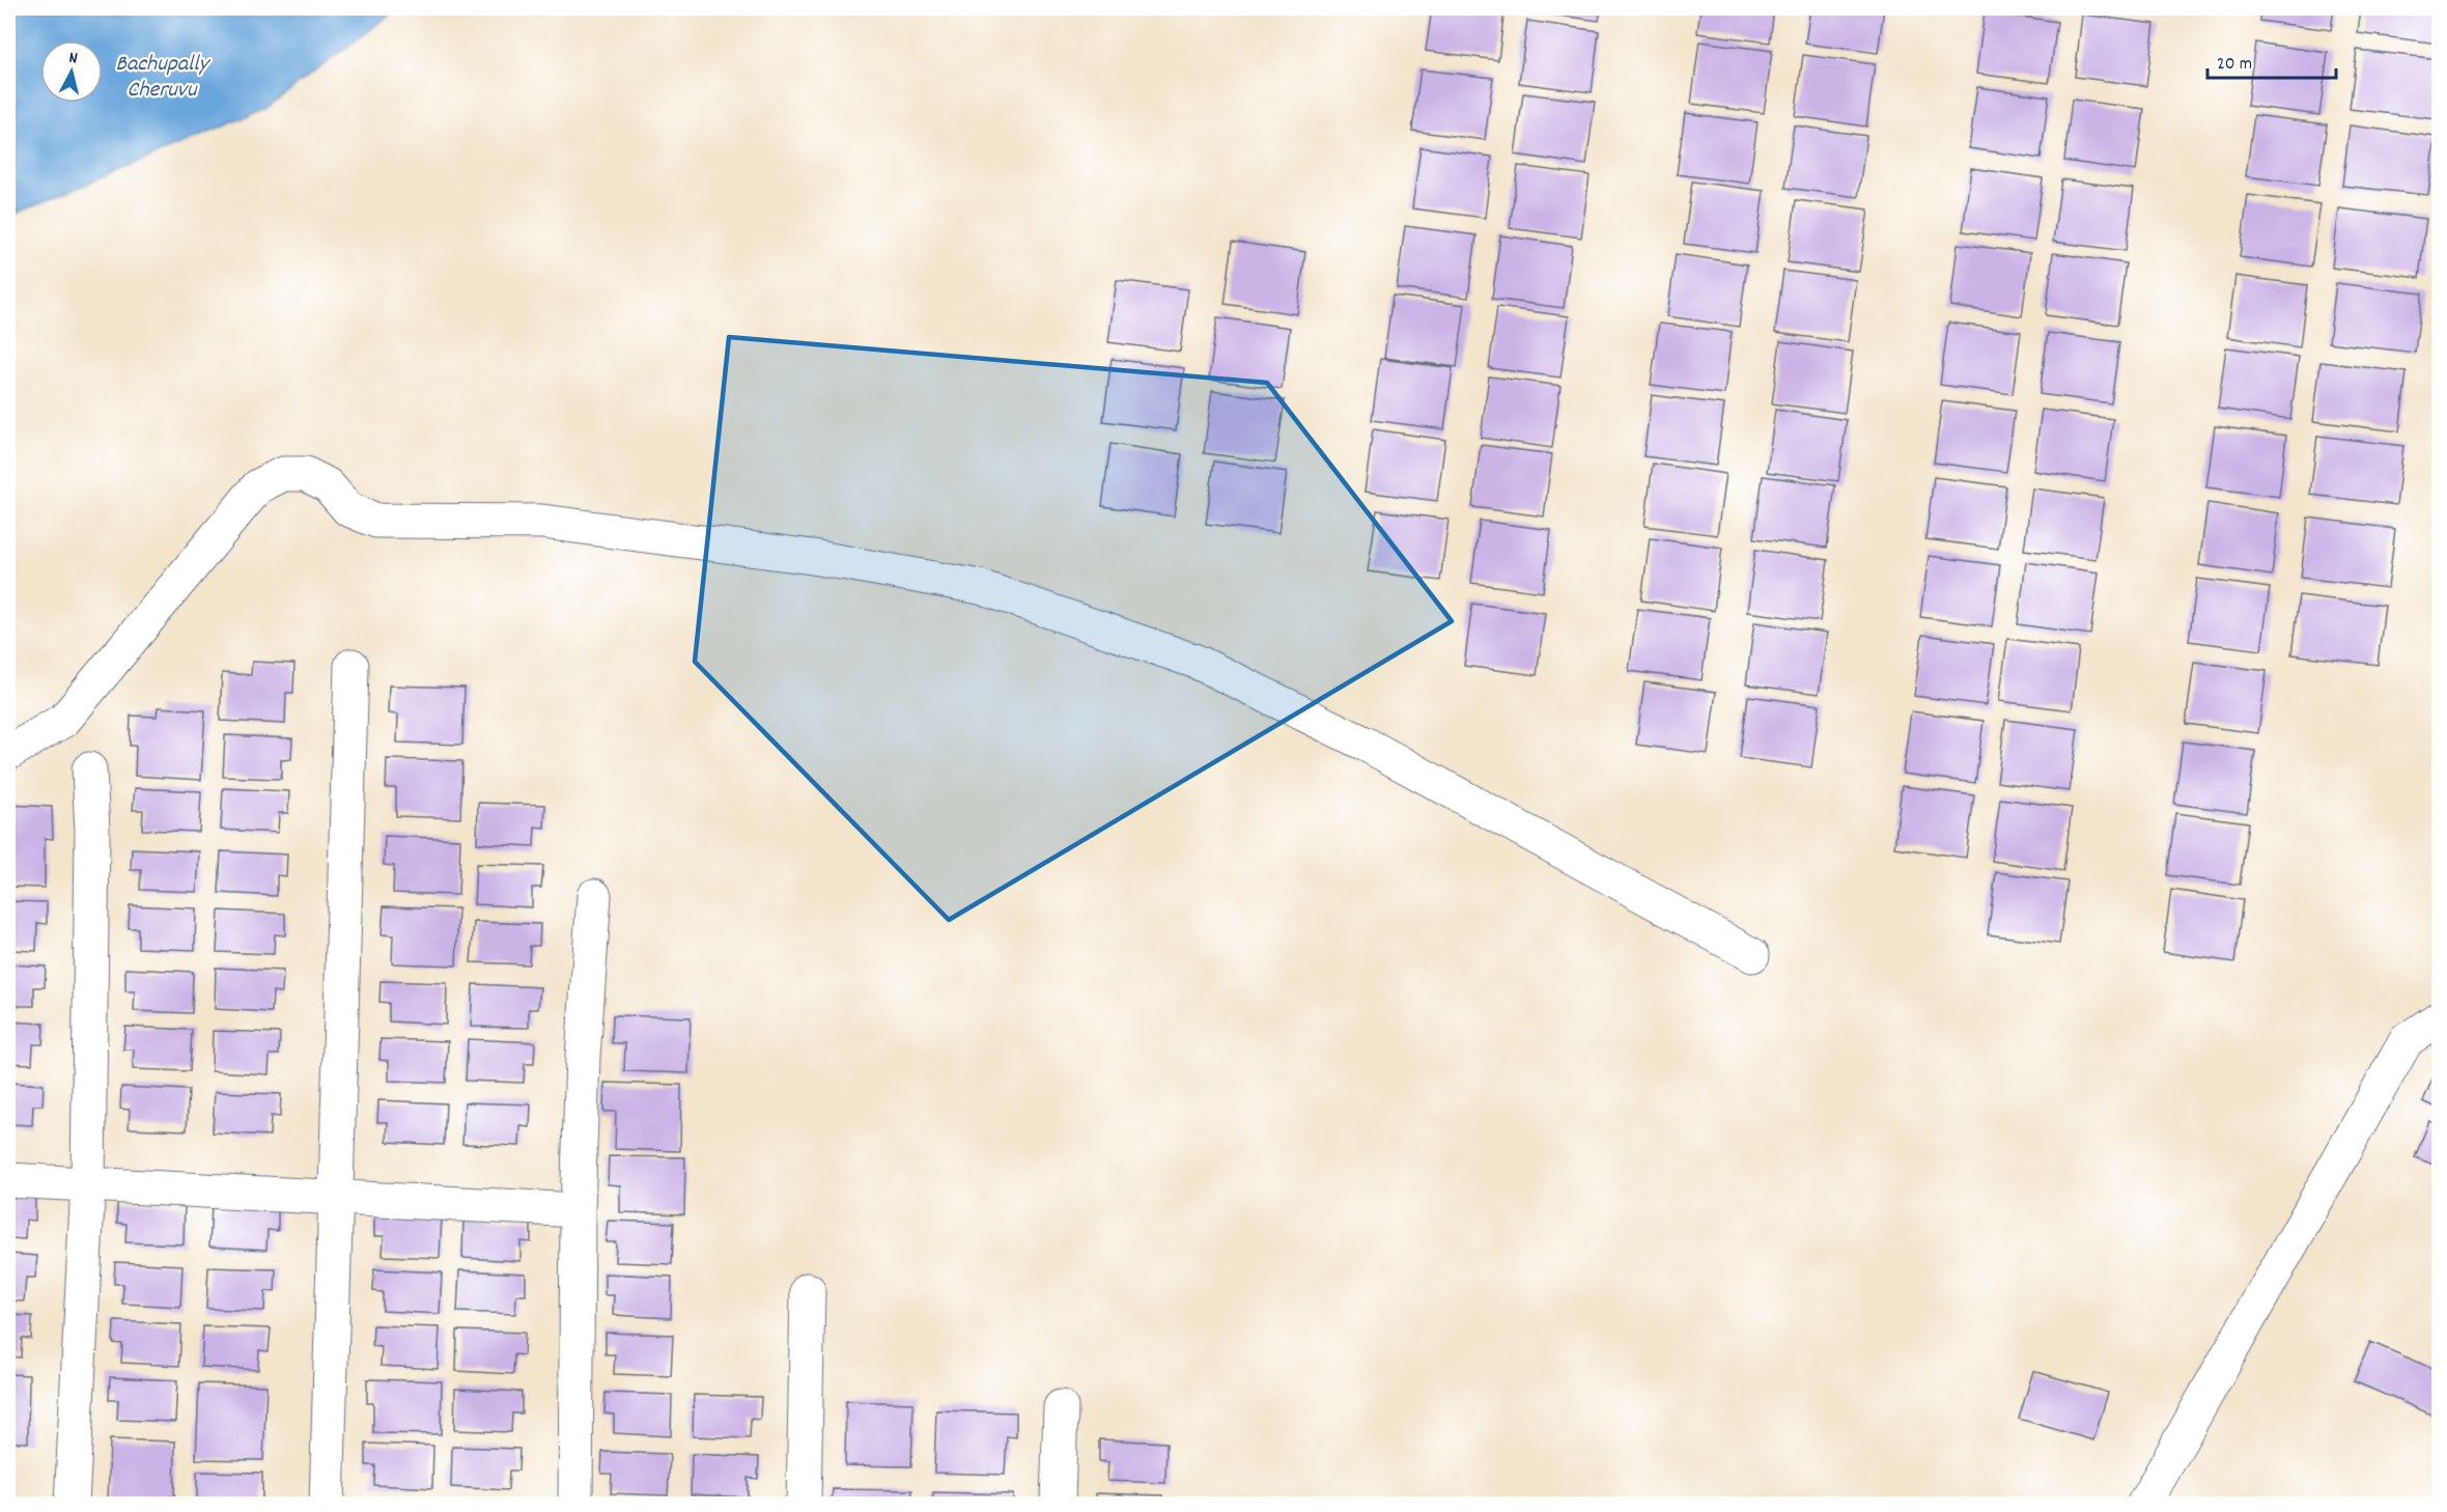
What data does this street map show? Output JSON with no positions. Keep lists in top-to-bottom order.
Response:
{
  "water": ["Bachupally Cheruvu"],
  "scale_bar": "20 m",
  "north": "top"
}
